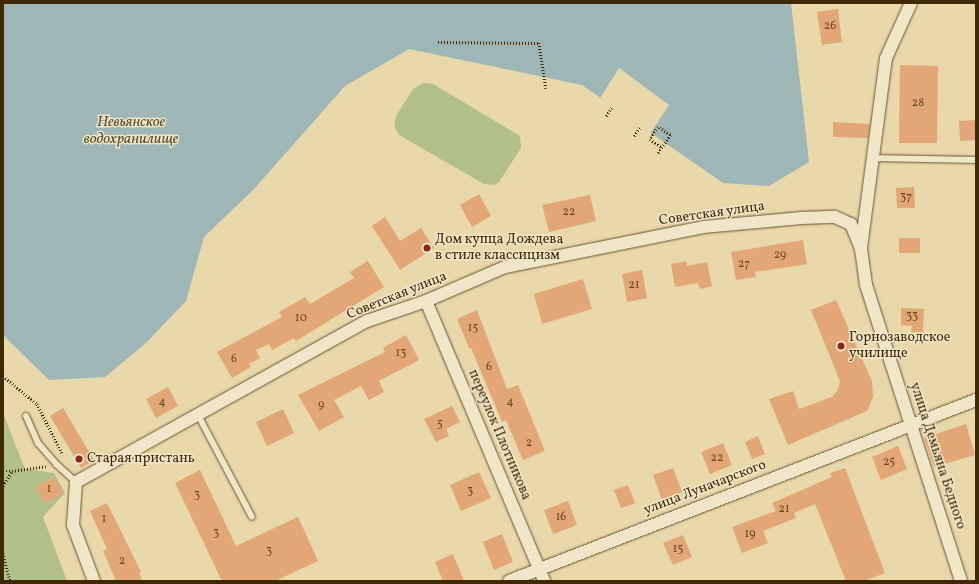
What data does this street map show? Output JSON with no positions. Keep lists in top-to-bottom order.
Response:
{
  "streets": {
    "street": [
      "Советская улица",
      "переулок Плотникова",
      "улица Демьяна Бедного",
      "улица Луначарского"
    ]
  },
  "crossings": [
    ["Советская улица", "переулок Плотникова"],
    ["Советская улица", "улица Демьяна Бедного"],
    ["переулок Плотникова", "улица Луначарского"],
    ["улица Демьяна Бедного", "улица Луначарского"]
  ],
  "water": ["Невьянское водохранилище"],
  "places": ["Дом купца Дождева в стиле классицизм", "Горнозаводское училище", "Старая пристань"],
  "house_numbers": [
    "26",
    "28",
    "37",
    "22",
    "29",
    "27",
    "21",
    "33",
    "10",
    "15",
    "13",
    "6",
    "6",
    "4",
    "4",
    "9",
    "5",
    "2",
    "22",
    "25",
    "1",
    "3",
    "3",
    "21",
    "16",
    "1",
    "3",
    "19",
    "15",
    "3",
    "2"
  ]
}
